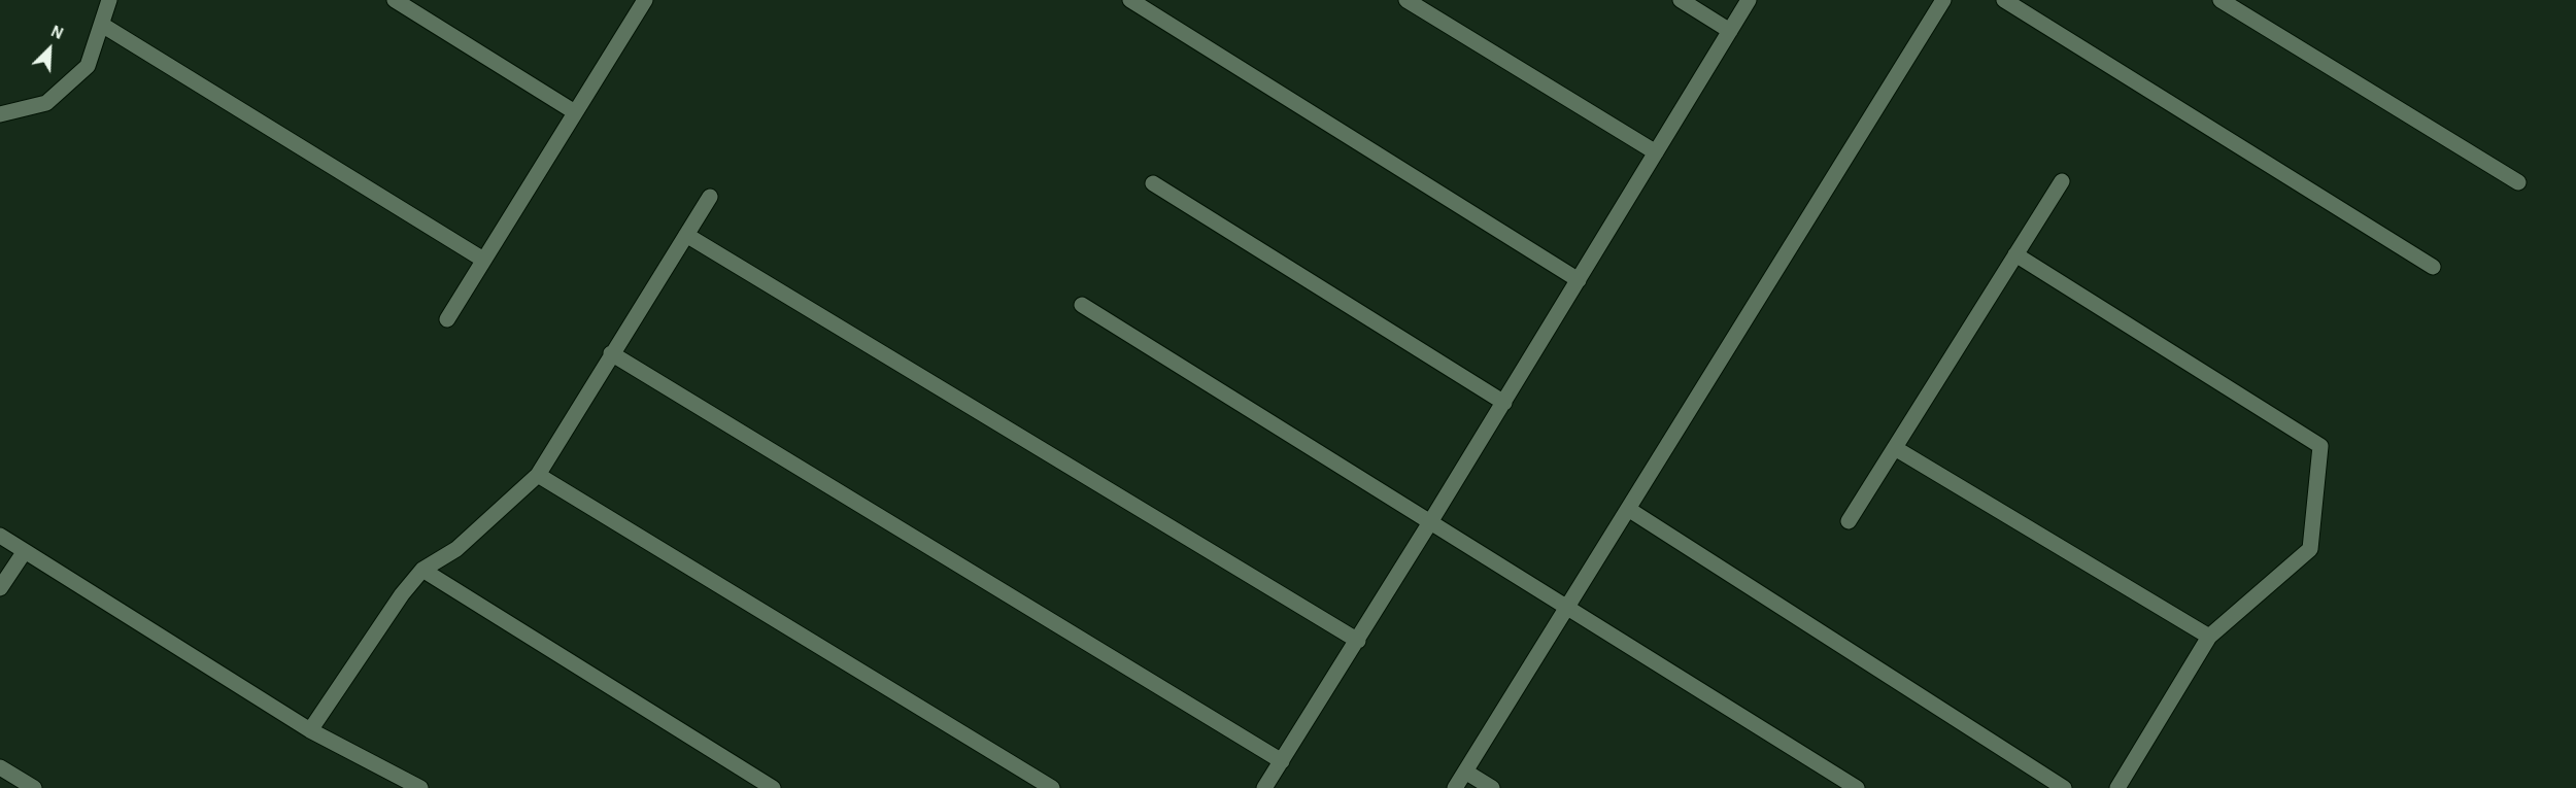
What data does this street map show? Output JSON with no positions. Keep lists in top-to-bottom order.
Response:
{
  "north": "top right"
}
